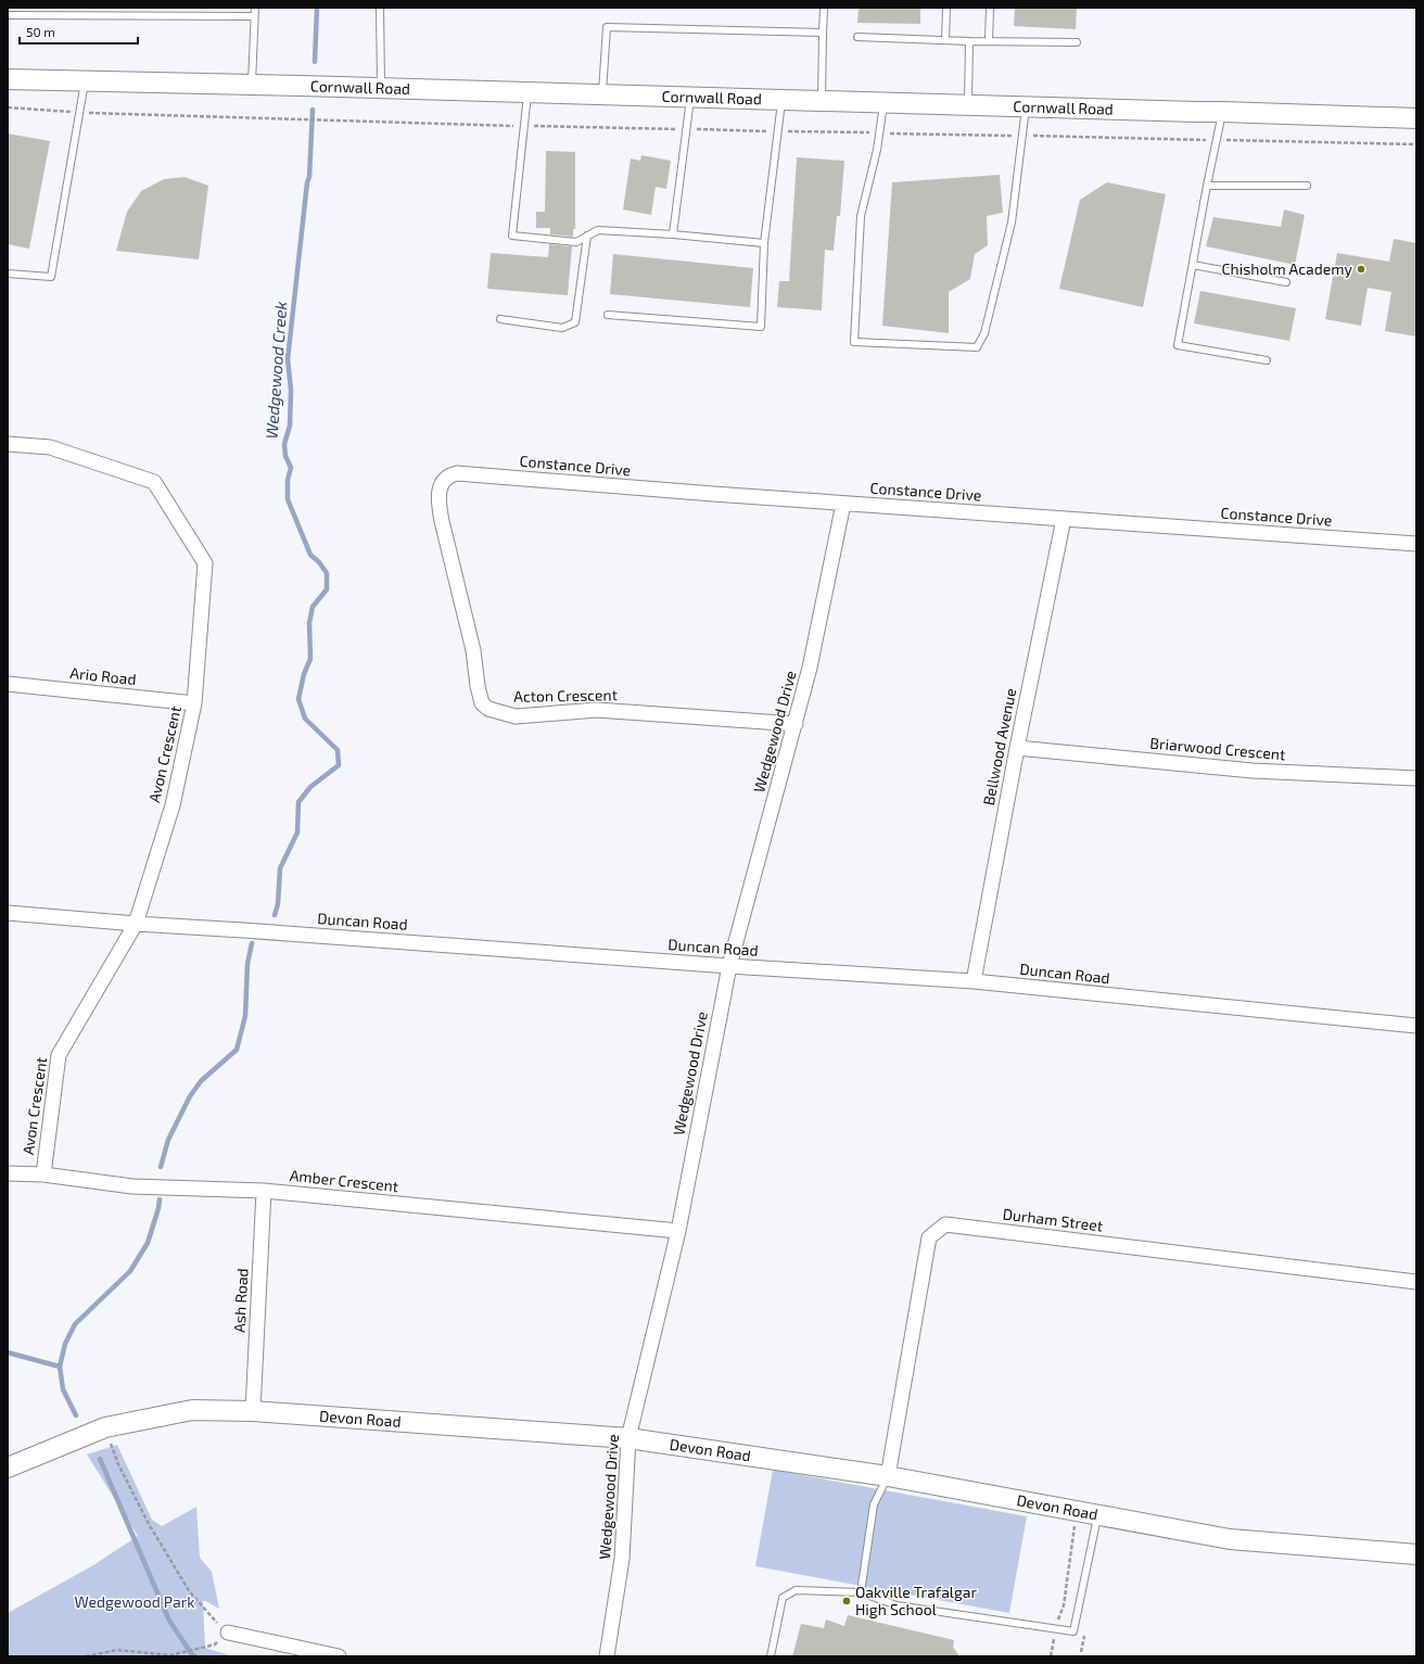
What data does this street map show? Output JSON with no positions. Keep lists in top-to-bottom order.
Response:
{
  "streets": {
    "street": [
      "Cornwall Road",
      "Constance Drive",
      "Ario Road",
      "Acton Crescent",
      "Wedgewood Drive",
      "Bellwood Avenue",
      "Briarwood Crescent",
      "Avon Crescent",
      "Duncan Road",
      "Amber Crescent",
      "Durham Street",
      "Ash Road",
      "Devon Road"
    ]
  },
  "crossings": [
    ["Constance Drive", "Acton Crescent"],
    ["Constance Drive", "Wedgewood Drive"],
    ["Constance Drive", "Bellwood Avenue"],
    ["Ario Road", "Avon Crescent"],
    ["Acton Crescent", "Wedgewood Drive"],
    ["Wedgewood Drive", "Duncan Road"],
    ["Wedgewood Drive", "Amber Crescent"],
    ["Wedgewood Drive", "Devon Road"],
    ["Bellwood Avenue", "Briarwood Crescent"],
    ["Bellwood Avenue", "Duncan Road"],
    ["Avon Crescent", "Duncan Road"],
    ["Avon Crescent", "Amber Crescent"],
    ["Amber Crescent", "Ash Road"],
    ["Durham Street", "Devon Road"],
    ["Ash Road", "Devon Road"]
  ],
  "water": ["Wedgewood Creek"],
  "parks": ["Wedgewood Park"],
  "places": ["Chisholm Academy", "Oakville Trafalgar High School"],
  "scale_bar": "50 m"
}
